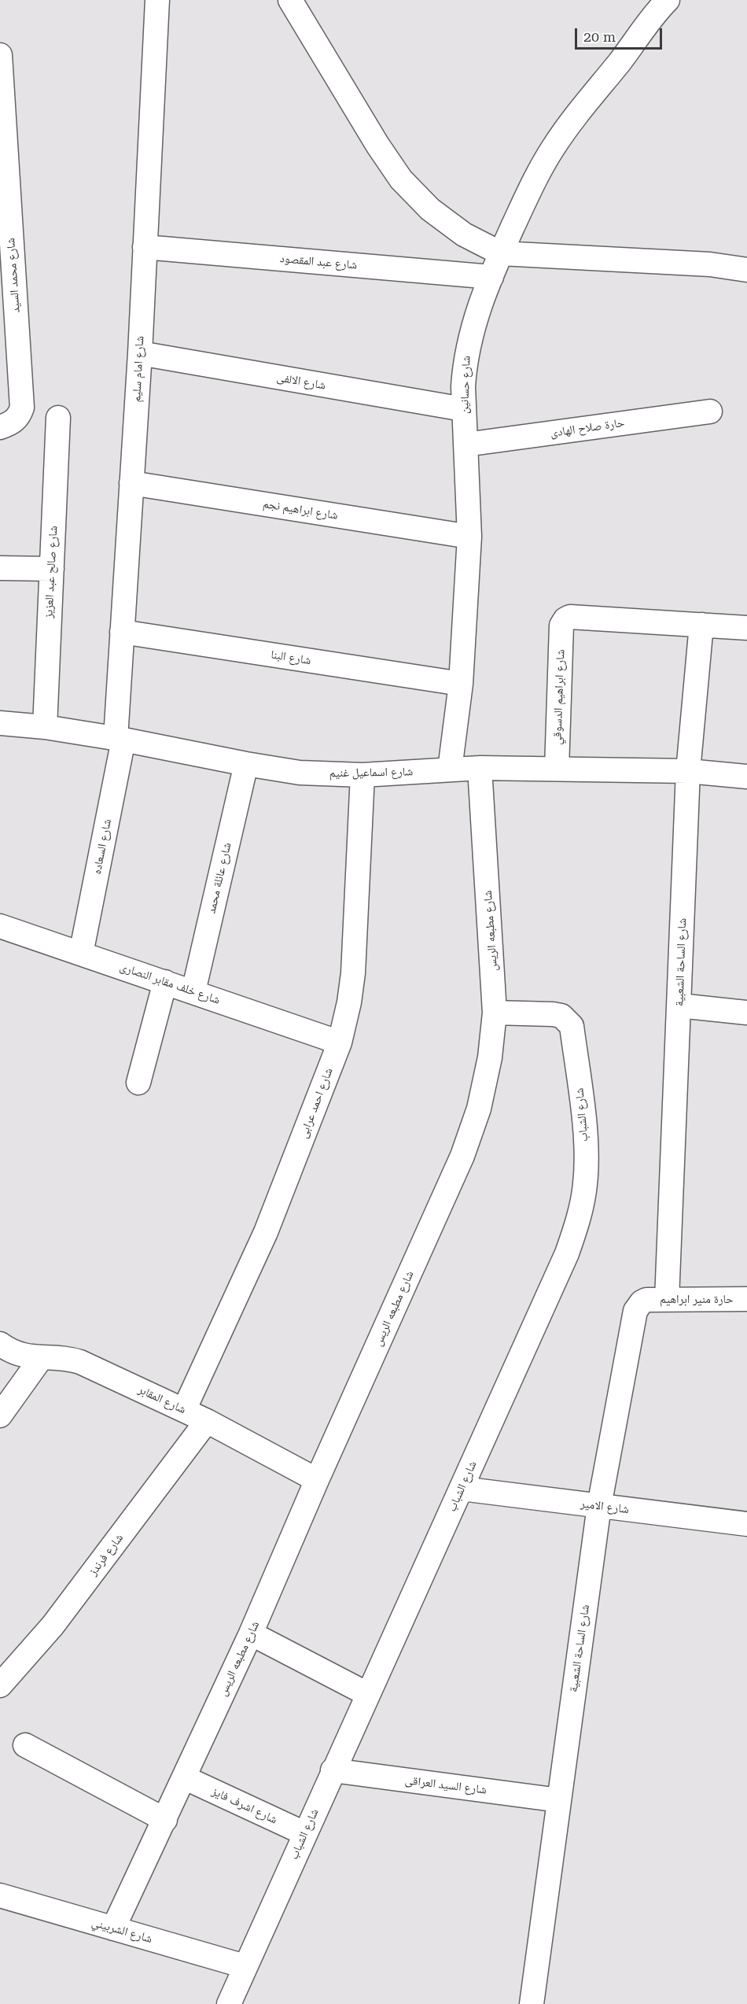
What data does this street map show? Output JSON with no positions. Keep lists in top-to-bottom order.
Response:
{
  "streets": {
    "street": [
      "شارع عبد المقصود",
      "شارع محمد السيد",
      "شارع امام سليم",
      "شارع الالفى",
      "شارع حسانين",
      "حارة صلاح الهادى",
      "شارع ابراهيم نجم",
      "شارع صالح عبد العزيز",
      "شارع البنا",
      "شارع ابراهيم الدسوقي",
      "شارع اسماعيل غنيم",
      "شارع السعاده",
      "شارع عائلة محمد",
      "شارع مطبعه الريس",
      "شارع الساحة الشعبية",
      "شارع خلف مقابر النصارى",
      "شارع احمد عرابى",
      "شارع الشباب",
      "حارة منير ابراهيم",
      "شارع المقابر",
      "شارع الامير",
      "شارع فرندز",
      "شارع السيد العراقى",
      "شارع اشرف فايز",
      "شارع الشربيني"
    ]
  },
  "crossings": [
    ["شارع عبد المقصود", "شارع امام سليم"],
    ["شارع عبد المقصود", "شارع حسانين"],
    ["شارع امام سليم", "شارع الالفى"],
    ["شارع امام سليم", "شارع ابراهيم نجم"],
    ["شارع امام سليم", "شارع البنا"],
    ["شارع امام سليم", "شارع اسماعيل غنيم"],
    ["شارع امام سليم", "شارع السعاده"],
    ["شارع الالفى", "شارع حسانين"],
    ["شارع حسانين", "حارة صلاح الهادى"],
    ["شارع حسانين", "شارع ابراهيم نجم"],
    ["شارع حسانين", "شارع البنا"],
    ["شارع حسانين", "شارع اسماعيل غنيم"],
    ["شارع صالح عبد العزيز", "شارع اسماعيل غنيم"],
    ["شارع ابراهيم الدسوقي", "شارع اسماعيل غنيم"],
    ["شارع ابراهيم الدسوقي", "شارع الساحة الشعبية"],
    ["شارع اسماعيل غنيم", "شارع السعاده"],
    ["شارع اسماعيل غنيم", "شارع عائلة محمد"],
    ["شارع اسماعيل غنيم", "شارع مطبعه الريس"],
    ["شارع اسماعيل غنيم", "شارع الساحة الشعبية"],
    ["شارع اسماعيل غنيم", "شارع احمد عرابى"],
    ["شارع السعاده", "شارع خلف مقابر النصارى"],
    ["شارع عائلة محمد", "شارع خلف مقابر النصارى"],
    ["شارع مطبعه الريس", "شارع الشباب"],
    ["شارع مطبعه الريس", "شارع المقابر"],
    ["شارع مطبعه الريس", "شارع اشرف فايز"],
    ["شارع مطبعه الريس", "شارع الشربيني"],
    ["شارع الساحة الشعبية", "حارة منير ابراهيم"],
    ["شارع الساحة الشعبية", "شارع الامير"],
    ["شارع الساحة الشعبية", "شارع السيد العراقى"],
    ["شارع خلف مقابر النصارى", "شارع احمد عرابى"],
    ["شارع احمد عرابى", "شارع المقابر"],
    ["شارع الشباب", "شارع الامير"],
    ["شارع الشباب", "شارع السيد العراقى"],
    ["شارع الشباب", "شارع اشرف فايز"],
    ["شارع الشباب", "شارع الشربيني"],
    ["شارع المقابر", "شارع فرندز"]
  ],
  "scale_bar": "20 m"
}
